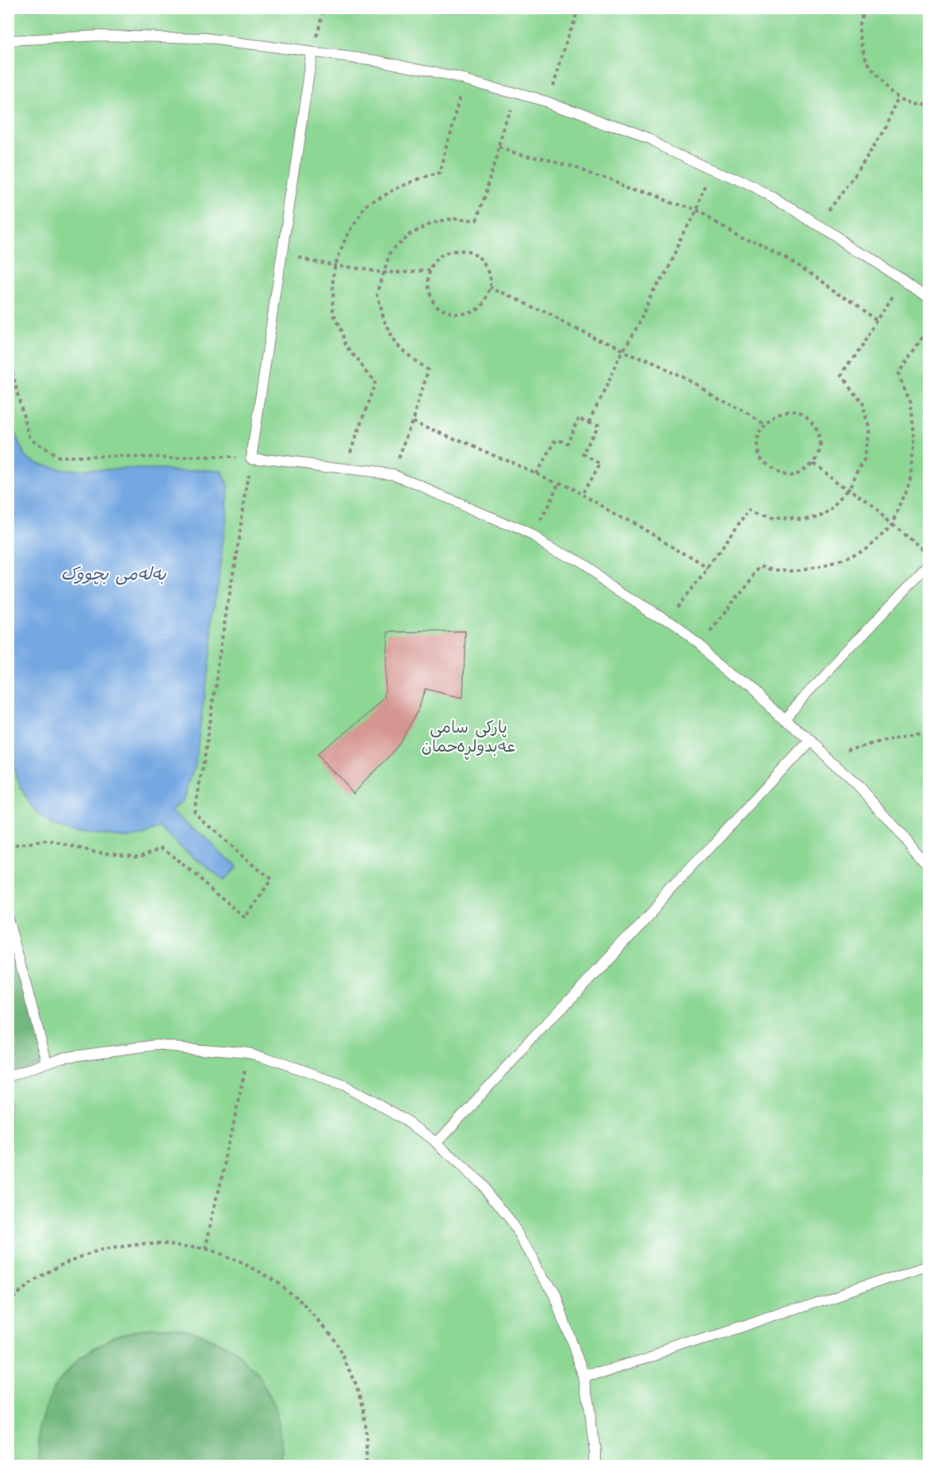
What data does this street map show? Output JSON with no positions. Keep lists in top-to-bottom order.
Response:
{
  "water": ["بەلەمی بچووک"],
  "parks": ["پارکی سامی عەبدولڕەحمان"]
}
